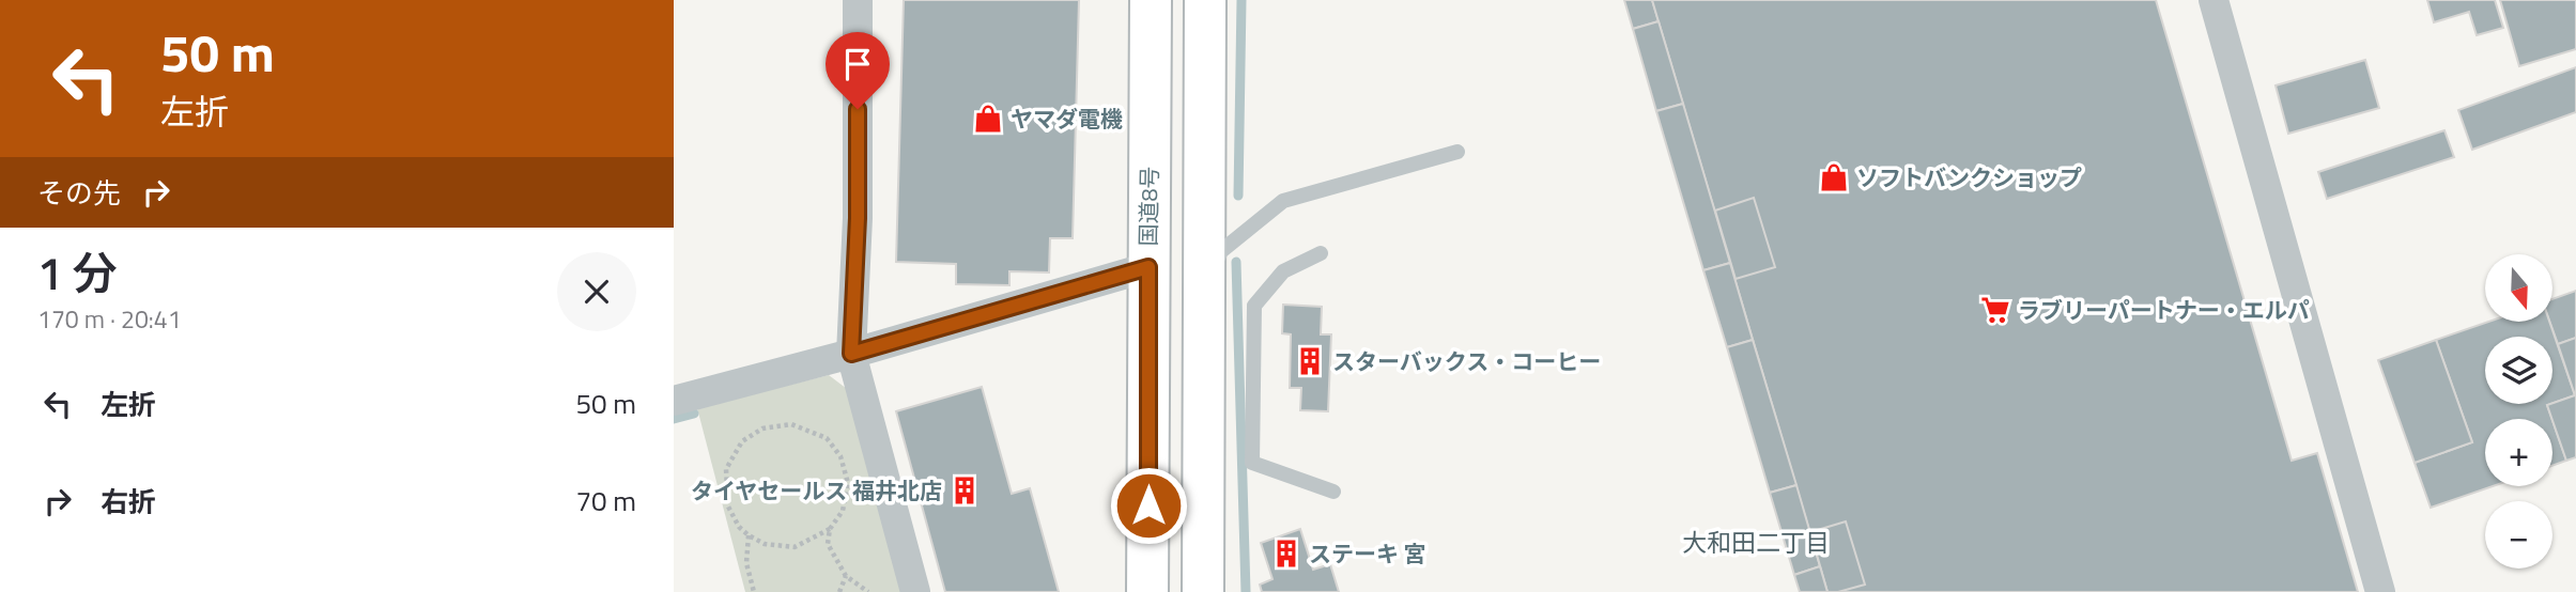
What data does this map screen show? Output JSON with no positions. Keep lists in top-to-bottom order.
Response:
{
  "streets": {
    "highway": ["国道8号"]
  },
  "districts": ["大和田二丁目"],
  "places": {
    "shop": ["ヤマダ電機", "ソフトバンクショップ"],
    "supermarket": ["ラブリーパートナー・エルパ"],
    "building": ["スターバックス・コーヒー", "タイヤセールス 福井北店", "ステーキ 宮"]
  },
  "north": "bottom",
  "page": {
    "turn": ["50 m", "左折"],
    "then": "その先",
    "heading": ["1 分", "170 m · 20:41"],
    "map_buttons": ["+", "−"],
    "list": [
      {
        "name": "左折",
        "value": "50 m"
      },
      {
        "name": "右折",
        "value": "70 m"
      }
    ]
  }
}
